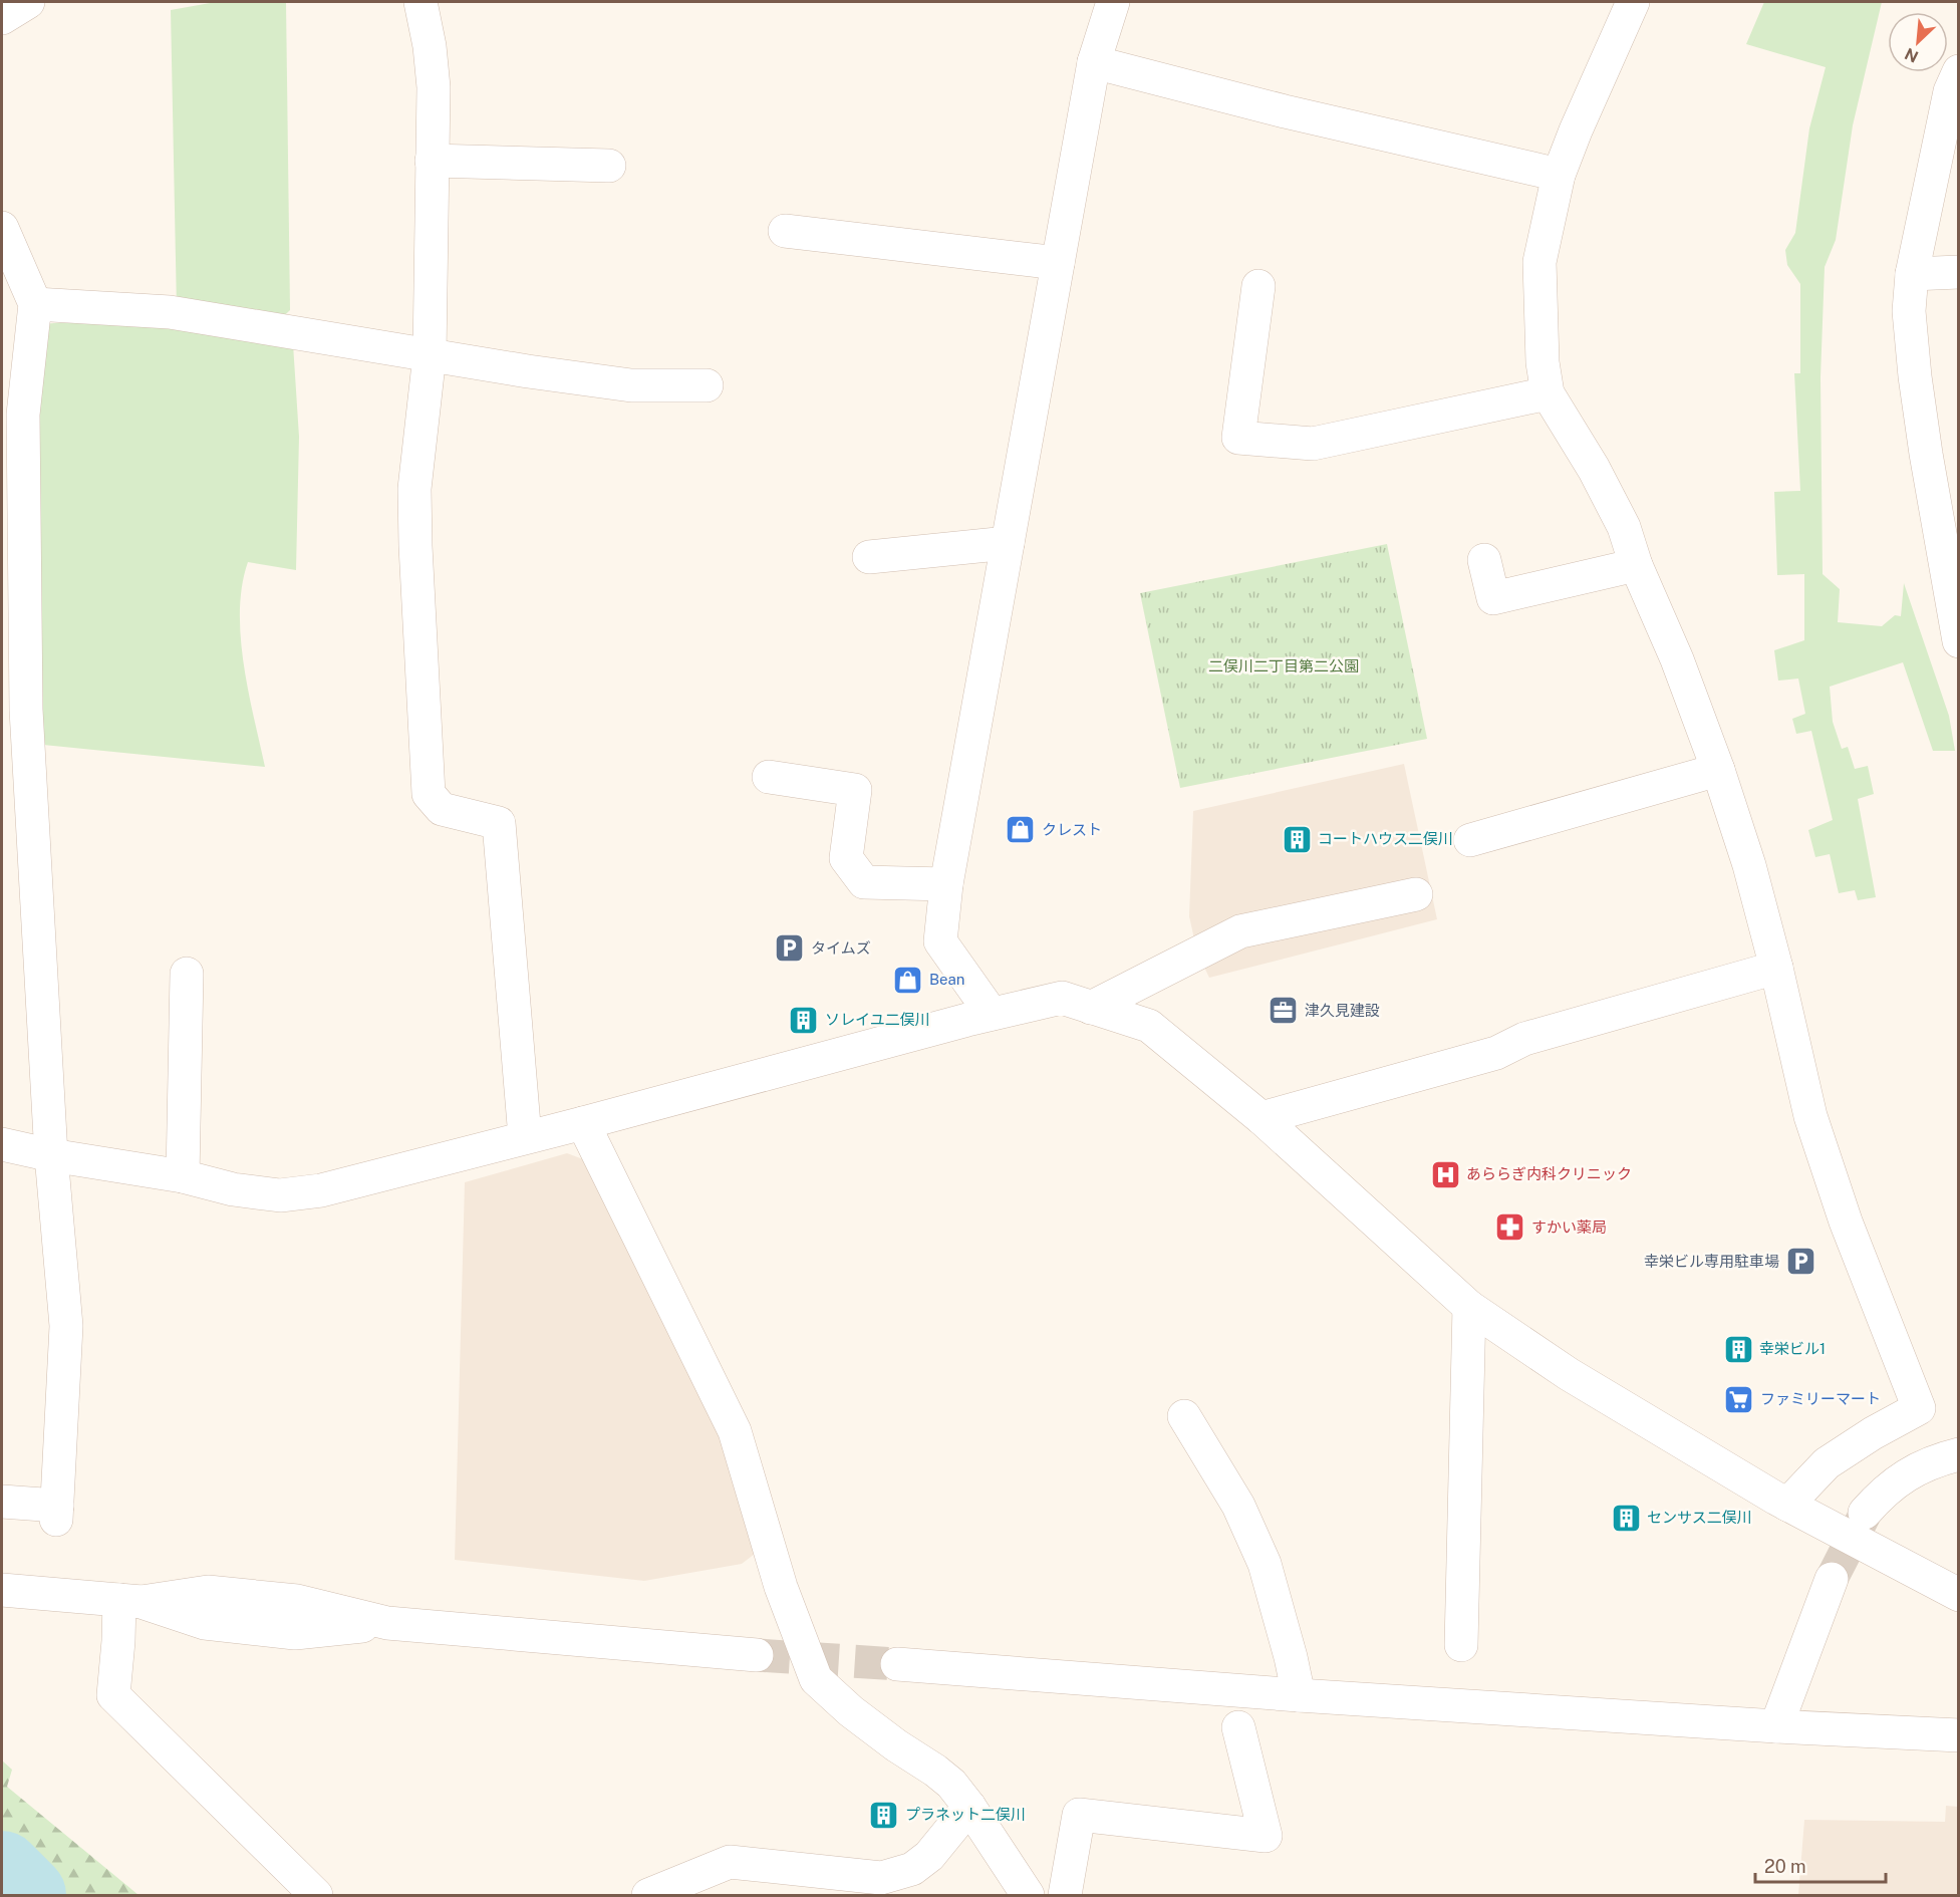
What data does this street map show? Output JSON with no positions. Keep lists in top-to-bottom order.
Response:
{
  "parks": ["二俣川二丁目第二公園"],
  "places": {
    "shop": ["クレスト", "Bean"],
    "building": [
      "コートハウス二俣川",
      "ソレイユ二俣川",
      "幸栄ビル1",
      "センサス二俣川",
      "プラネット二俣川"
    ],
    "parking": ["タイムズ", "幸栄ビル専用駐車場"],
    "office": ["津久見建設"],
    "hospital": ["あららぎ内科クリニック"],
    "pharmacy": ["すかい薬局"],
    "supermarket": ["ファミリーマート"]
  },
  "scale_bar": "20 m",
  "north": "bottom left"
}
